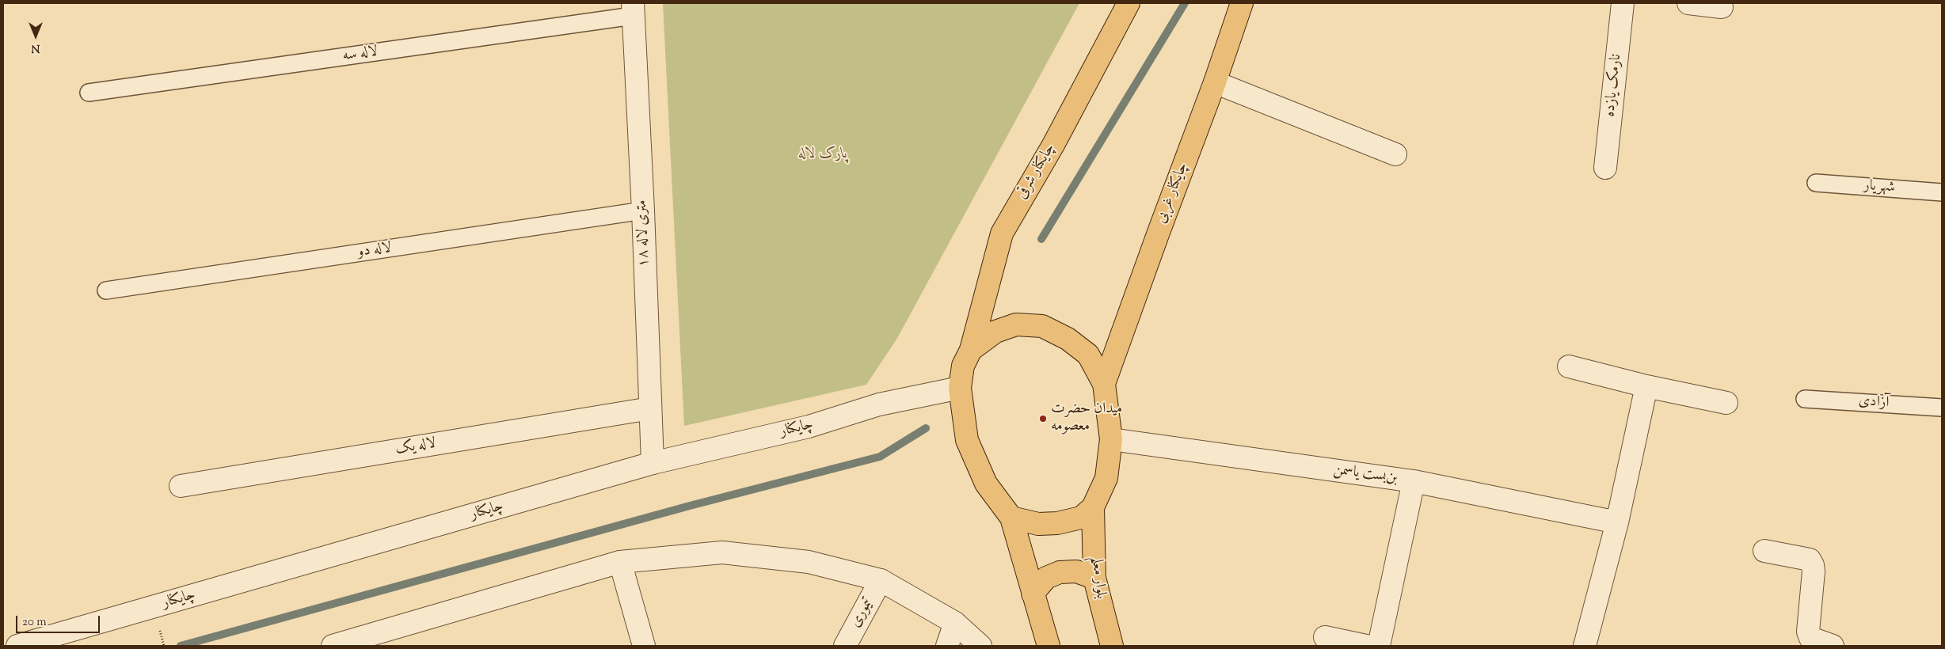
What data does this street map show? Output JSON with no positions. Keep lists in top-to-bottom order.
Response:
{
  "streets": {
    "main road": ["چایکنار شرقی", "چایکنار غربی", "بلوار معلم"],
    "street": [
      "نارمک یازده",
      "۱۸ متری لاله",
      "چایکنار",
      "لاله یک",
      "بن‌بست یاسمن",
      "تیموری"
    ],
    "lane": [
      "لاله سه",
      "شهریار",
      "لاله دو",
      "آزادی"
    ]
  },
  "crossings": [
    ["لاله سه", "۱۸ متری لاله"],
    ["۱۸ متری لاله", "لاله دو"],
    ["۱۸ متری لاله", "چایکنار"],
    ["۱۸ متری لاله", "لاله یک"]
  ],
  "parks": ["پارک لاله"],
  "places": ["میدان حضرت معصومه"],
  "scale_bar": "20 m",
  "north": "bottom"
}
